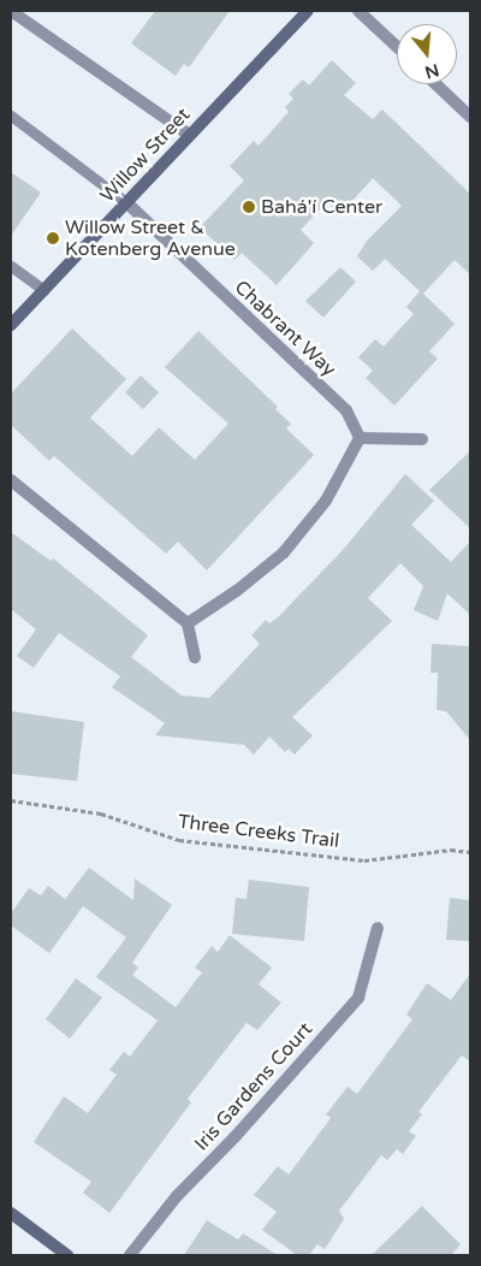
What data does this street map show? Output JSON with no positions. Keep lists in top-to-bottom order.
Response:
{
  "streets": {
    "main road": ["Willow Street"],
    "street": ["Chabrant Way", "Iris Gardens Court"],
    "path": ["Three Creeks Trail"]
  },
  "crossings": [
    ["Willow Street", "Chabrant Way"]
  ],
  "places": ["Bahá'í Center", "Willow Street & Kotenberg Avenue"],
  "north": "bottom"
}
